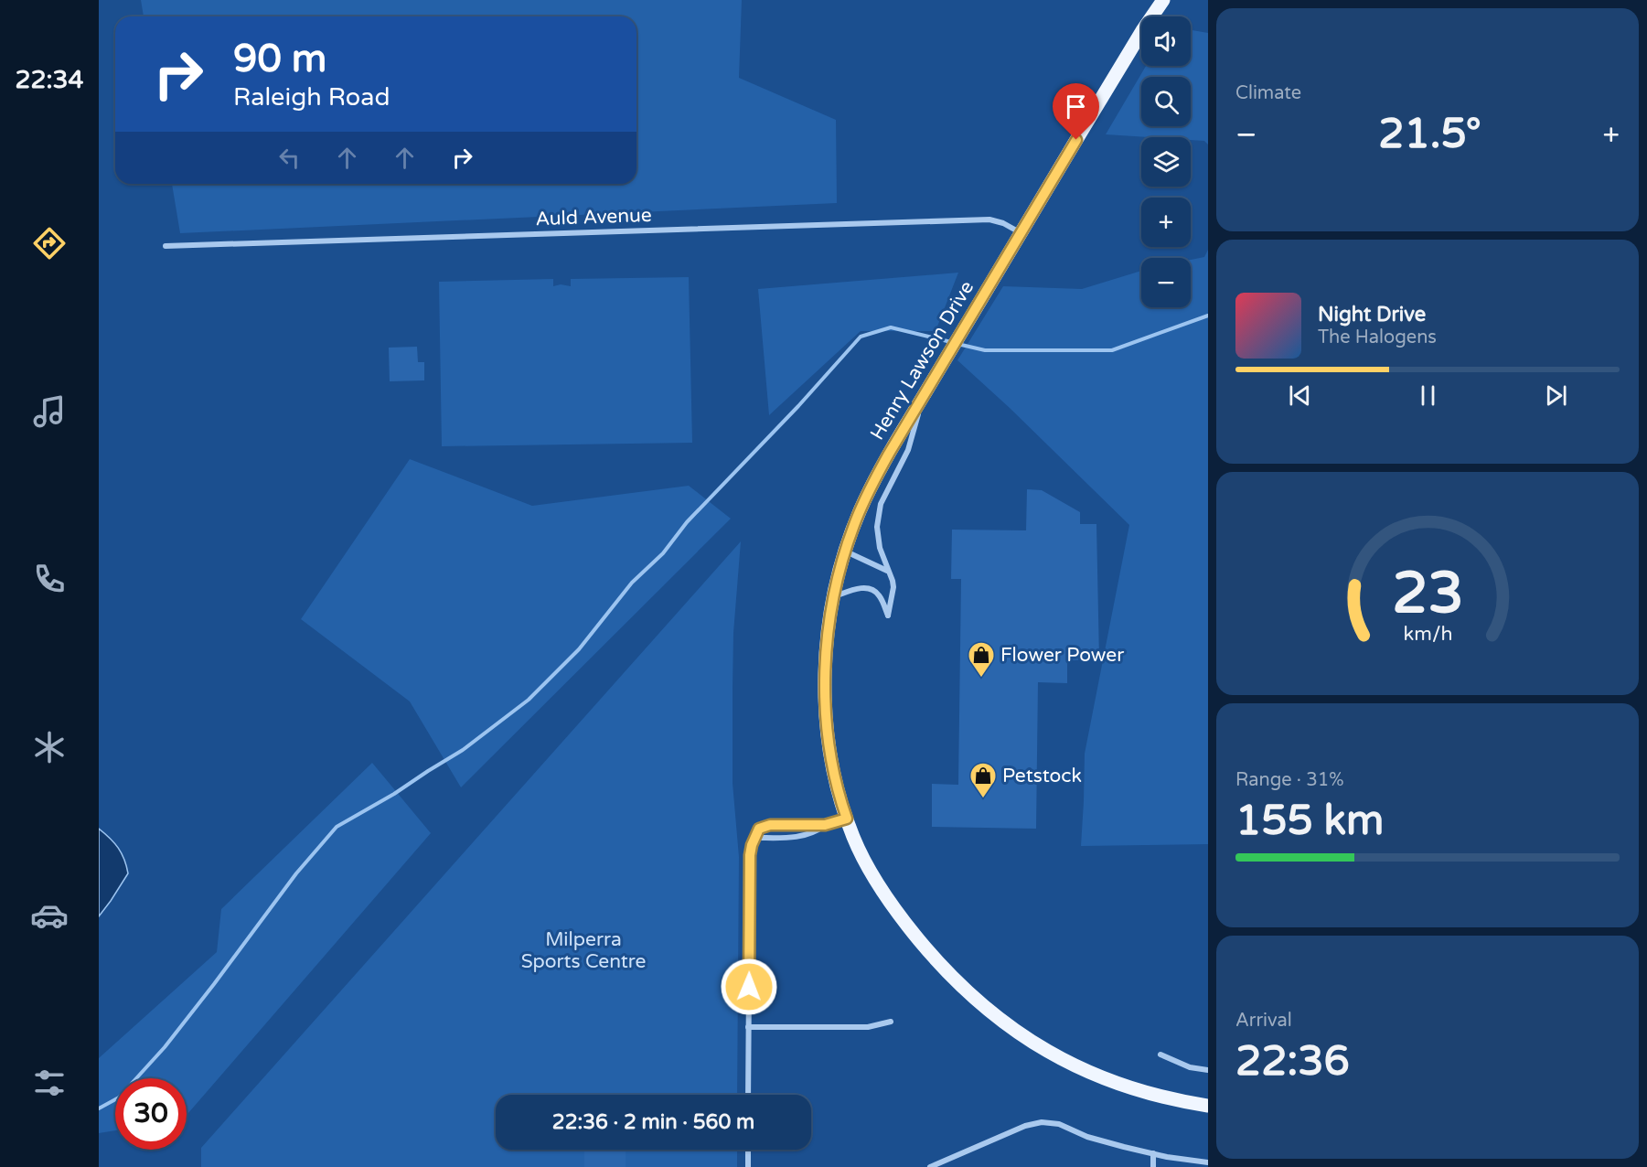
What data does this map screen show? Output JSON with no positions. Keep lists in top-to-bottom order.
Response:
{
  "streets": {
    "main road": ["Henry Lawson Drive"],
    "street": ["Auld Avenue"]
  },
  "crossings": [
    ["Auld Avenue", "Henry Lawson Drive"]
  ],
  "parks": ["Milperra Sports Centre"],
  "places": {
    "shop": ["Flower Power", "Petstock"]
  },
  "page": {
    "tabs": "22:34",
    "tile": [
      "Climate",
      ["Range · 31%", "155 km"],
      ["Arrival", "22:36"]
    ],
    "map_buttons": ["+", "−"],
    "turn": ["90 m", "Raleigh Road"],
    "heat": ["−", "21.5°", "+"],
    "song": ["Night Drive", "The Halogens"],
    "limit": "30",
    "trip": "22:36 · 2 min · 560 m",
    "gauge": ["23", "km/h"]
  }
}
